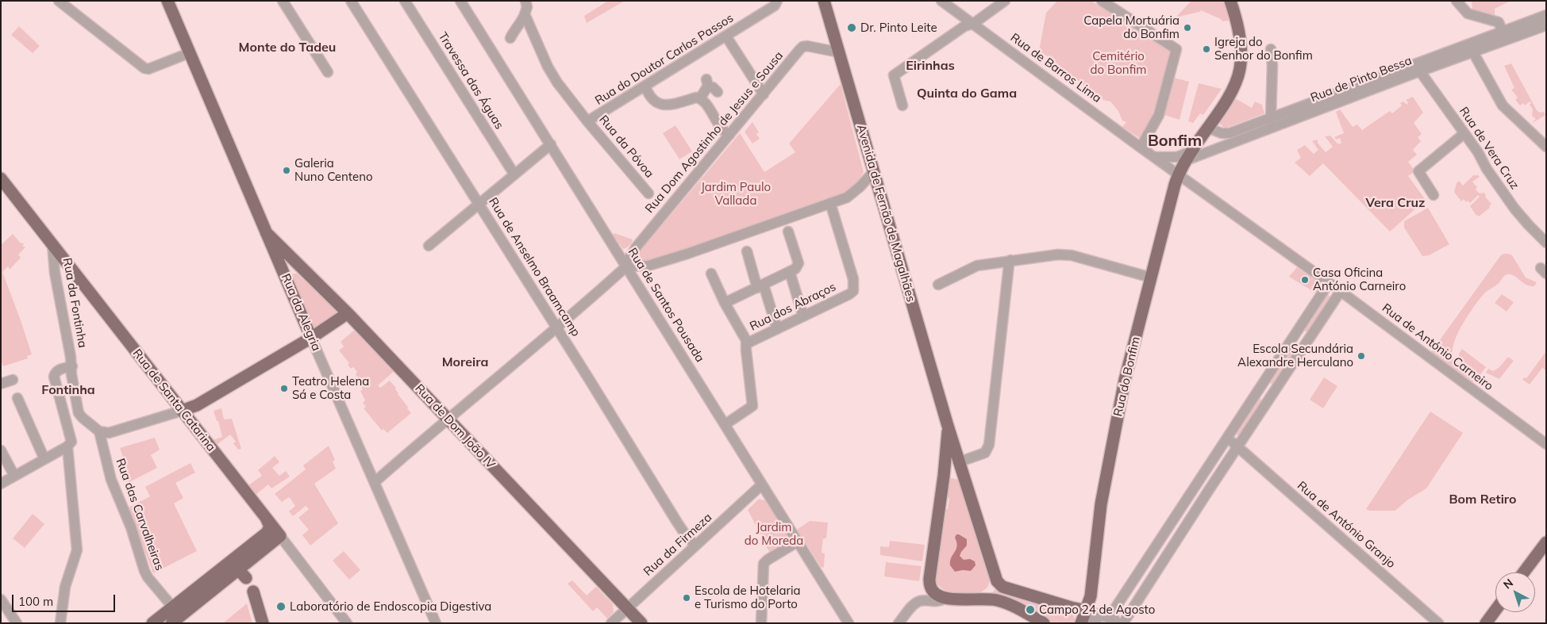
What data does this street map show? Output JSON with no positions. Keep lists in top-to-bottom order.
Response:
{
  "streets": {
    "main road": [
      "Avenida de Fernão de Magalhães",
      "Rua da Alegria",
      "Rua do Bonfim",
      "Rua de Santa Catarina",
      "Rua de Dom João IV"
    ],
    "street": [
      "Rua do Doutor Carlos Passos",
      "Rua de Barros Lima",
      "Rua de Pinto Bessa",
      "Travessa das Águas",
      "Rua Dom Agostinho de Jesus e Sousa",
      "Rua da Póvoa",
      "Rua de Vera Cruz",
      "Rua de Anselmo Braamcamp",
      "Rua da Fontinha",
      "Rua de Santos Pousada",
      "Rua dos Abraços",
      "Rua de António Carneiro",
      "Rua das Carvalheiras",
      "Rua de António Granjo",
      "Rua da Firmeza"
    ]
  },
  "crossings": [
    ["Rua do Doutor Carlos Passos", "Rua da Póvoa"],
    ["Rua de Barros Lima", "Rua de António Carneiro"],
    ["Rua de Barros Lima", "Rua do Bonfim"],
    ["Rua de Pinto Bessa", "Rua de Vera Cruz"],
    ["Rua de Pinto Bessa", "Rua do Bonfim"],
    ["Rua Dom Agostinho de Jesus e Sousa", "Avenida de Fernão de Magalhães"],
    ["Rua Dom Agostinho de Jesus e Sousa", "Rua de Santos Pousada"],
    ["Rua de Anselmo Braamcamp", "Rua da Firmeza"],
    ["Rua da Fontinha", "Rua de Santa Catarina"],
    ["Rua da Fontinha", "Rua das Carvalheiras"],
    ["Rua de Santos Pousada", "Rua da Firmeza"],
    ["Rua da Alegria", "Rua de Dom João IV"],
    ["Rua de António Carneiro", "Rua do Bonfim"],
    ["Rua de Dom João IV", "Rua da Firmeza"]
  ],
  "districts": [
    "Monte do Tadeu",
    "Eirinhas",
    "Quinta do Gama",
    "Bonfim",
    "Vera Cruz",
    "Moreira",
    "Fontinha",
    "Bom Retiro"
  ],
  "parks": ["Cemitério do Bonfim", "Jardim Paulo Vallada", "Jardim do Moreda"],
  "places": [
    "Dr. Pinto Leite",
    "Capela Mortuária do Bonfim",
    "Igreja do Senhor do Bonfim",
    "Galeria Nuno Centeno",
    "Casa Oficina António Carneiro",
    "Escola Secundária Alexandre Herculano",
    "Teatro Helena Sá e Costa",
    "Escola de Hotelaria e Turismo do Porto",
    "Laboratório de Endoscopia Digestiva",
    "Campo 24 de Agosto"
  ],
  "scale_bar": "100 m",
  "north": "top left"
}
